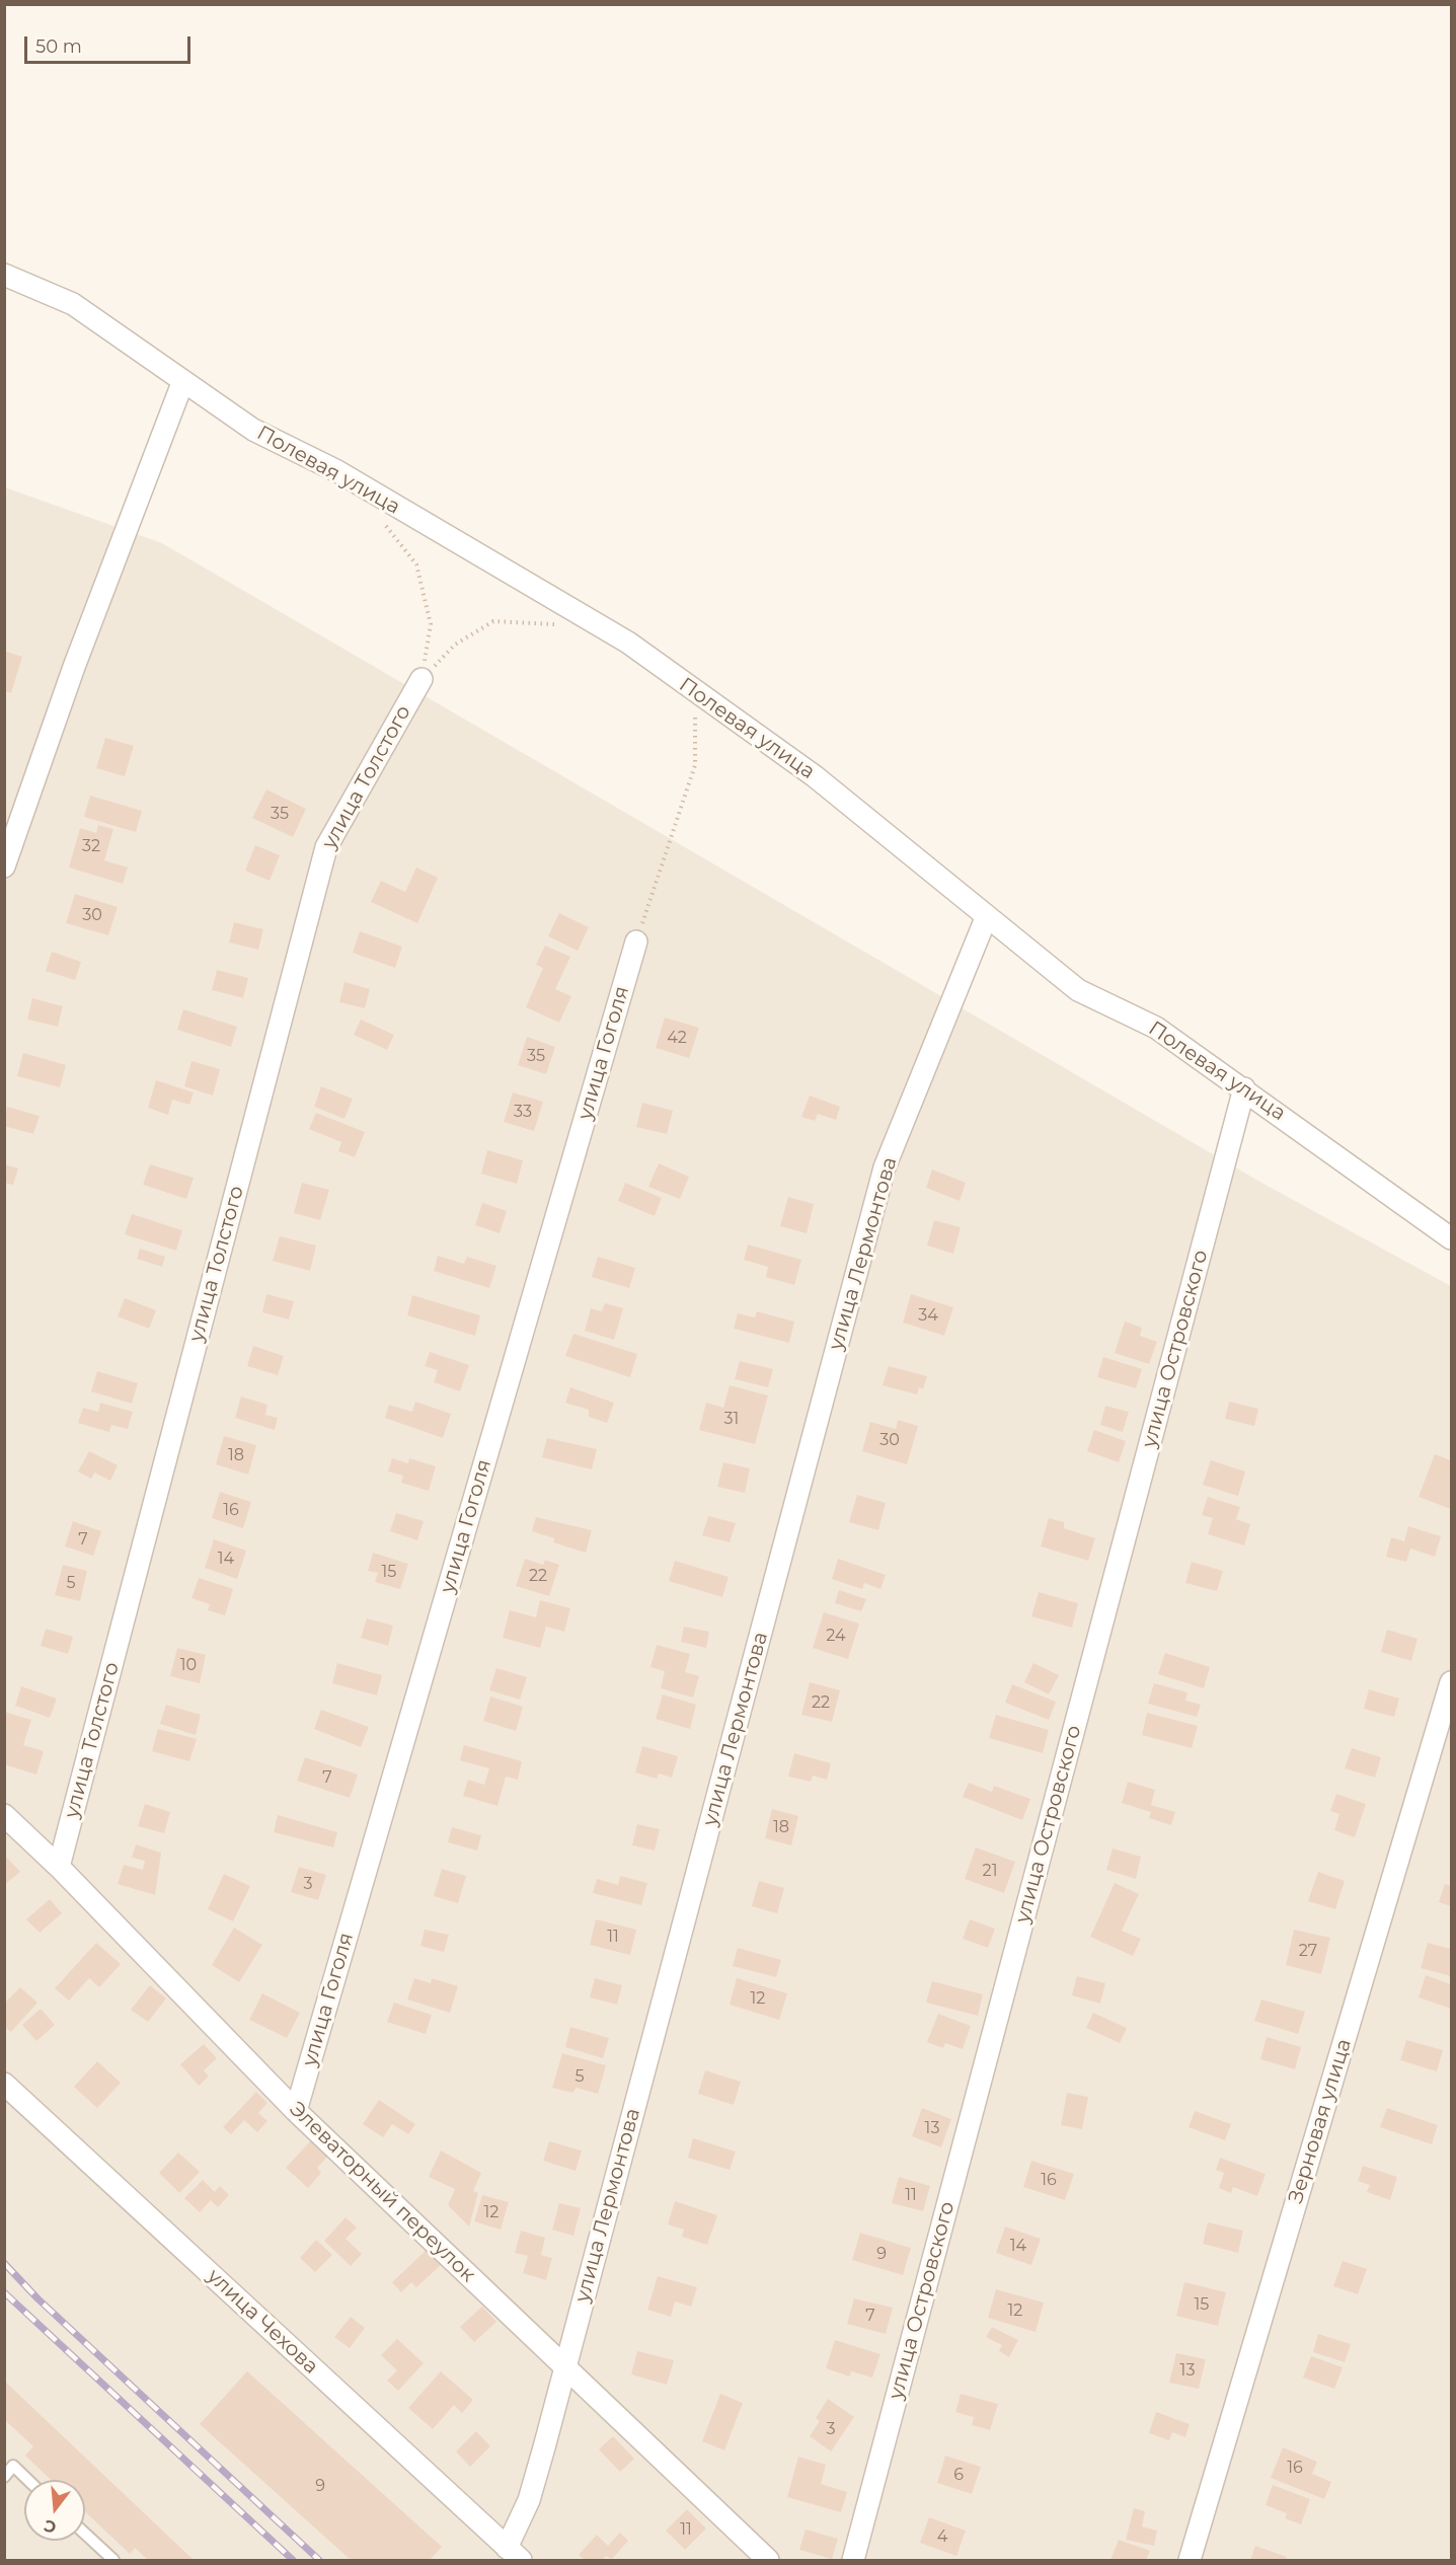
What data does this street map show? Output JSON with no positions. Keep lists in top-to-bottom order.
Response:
{
  "streets": {
    "street": [
      "Полевая улица",
      "улица Толстого",
      "улица Гоголя",
      "улица Лермонтова",
      "улица Островского",
      "Зерновая улица",
      "Элеваторный переулок",
      "улица Чехова"
    ]
  },
  "crossings": [
    ["Полевая улица", "улица Лермонтова"],
    ["Полевая улица", "улица Островского"],
    ["улица Толстого", "Элеваторный переулок"],
    ["улица Гоголя", "Элеваторный переулок"],
    ["улица Лермонтова", "Элеваторный переулок"],
    ["улица Лермонтова", "улица Чехова"]
  ],
  "house_numbers": [
    "35",
    "32",
    "30",
    "42",
    "35",
    "33",
    "34",
    "31",
    "30",
    "18",
    "16",
    "7",
    "14",
    "15",
    "22",
    "5",
    "24",
    "10",
    "22",
    "7",
    "18",
    "21",
    "3",
    "11",
    "27",
    "12",
    "5",
    "13",
    "16",
    "11",
    "12",
    "14",
    "9",
    "15",
    "12",
    "7",
    "13",
    "3",
    "16",
    "6",
    "9",
    "11",
    "4"
  ],
  "scale_bar": "50 m",
  "north": "bottom"
}
